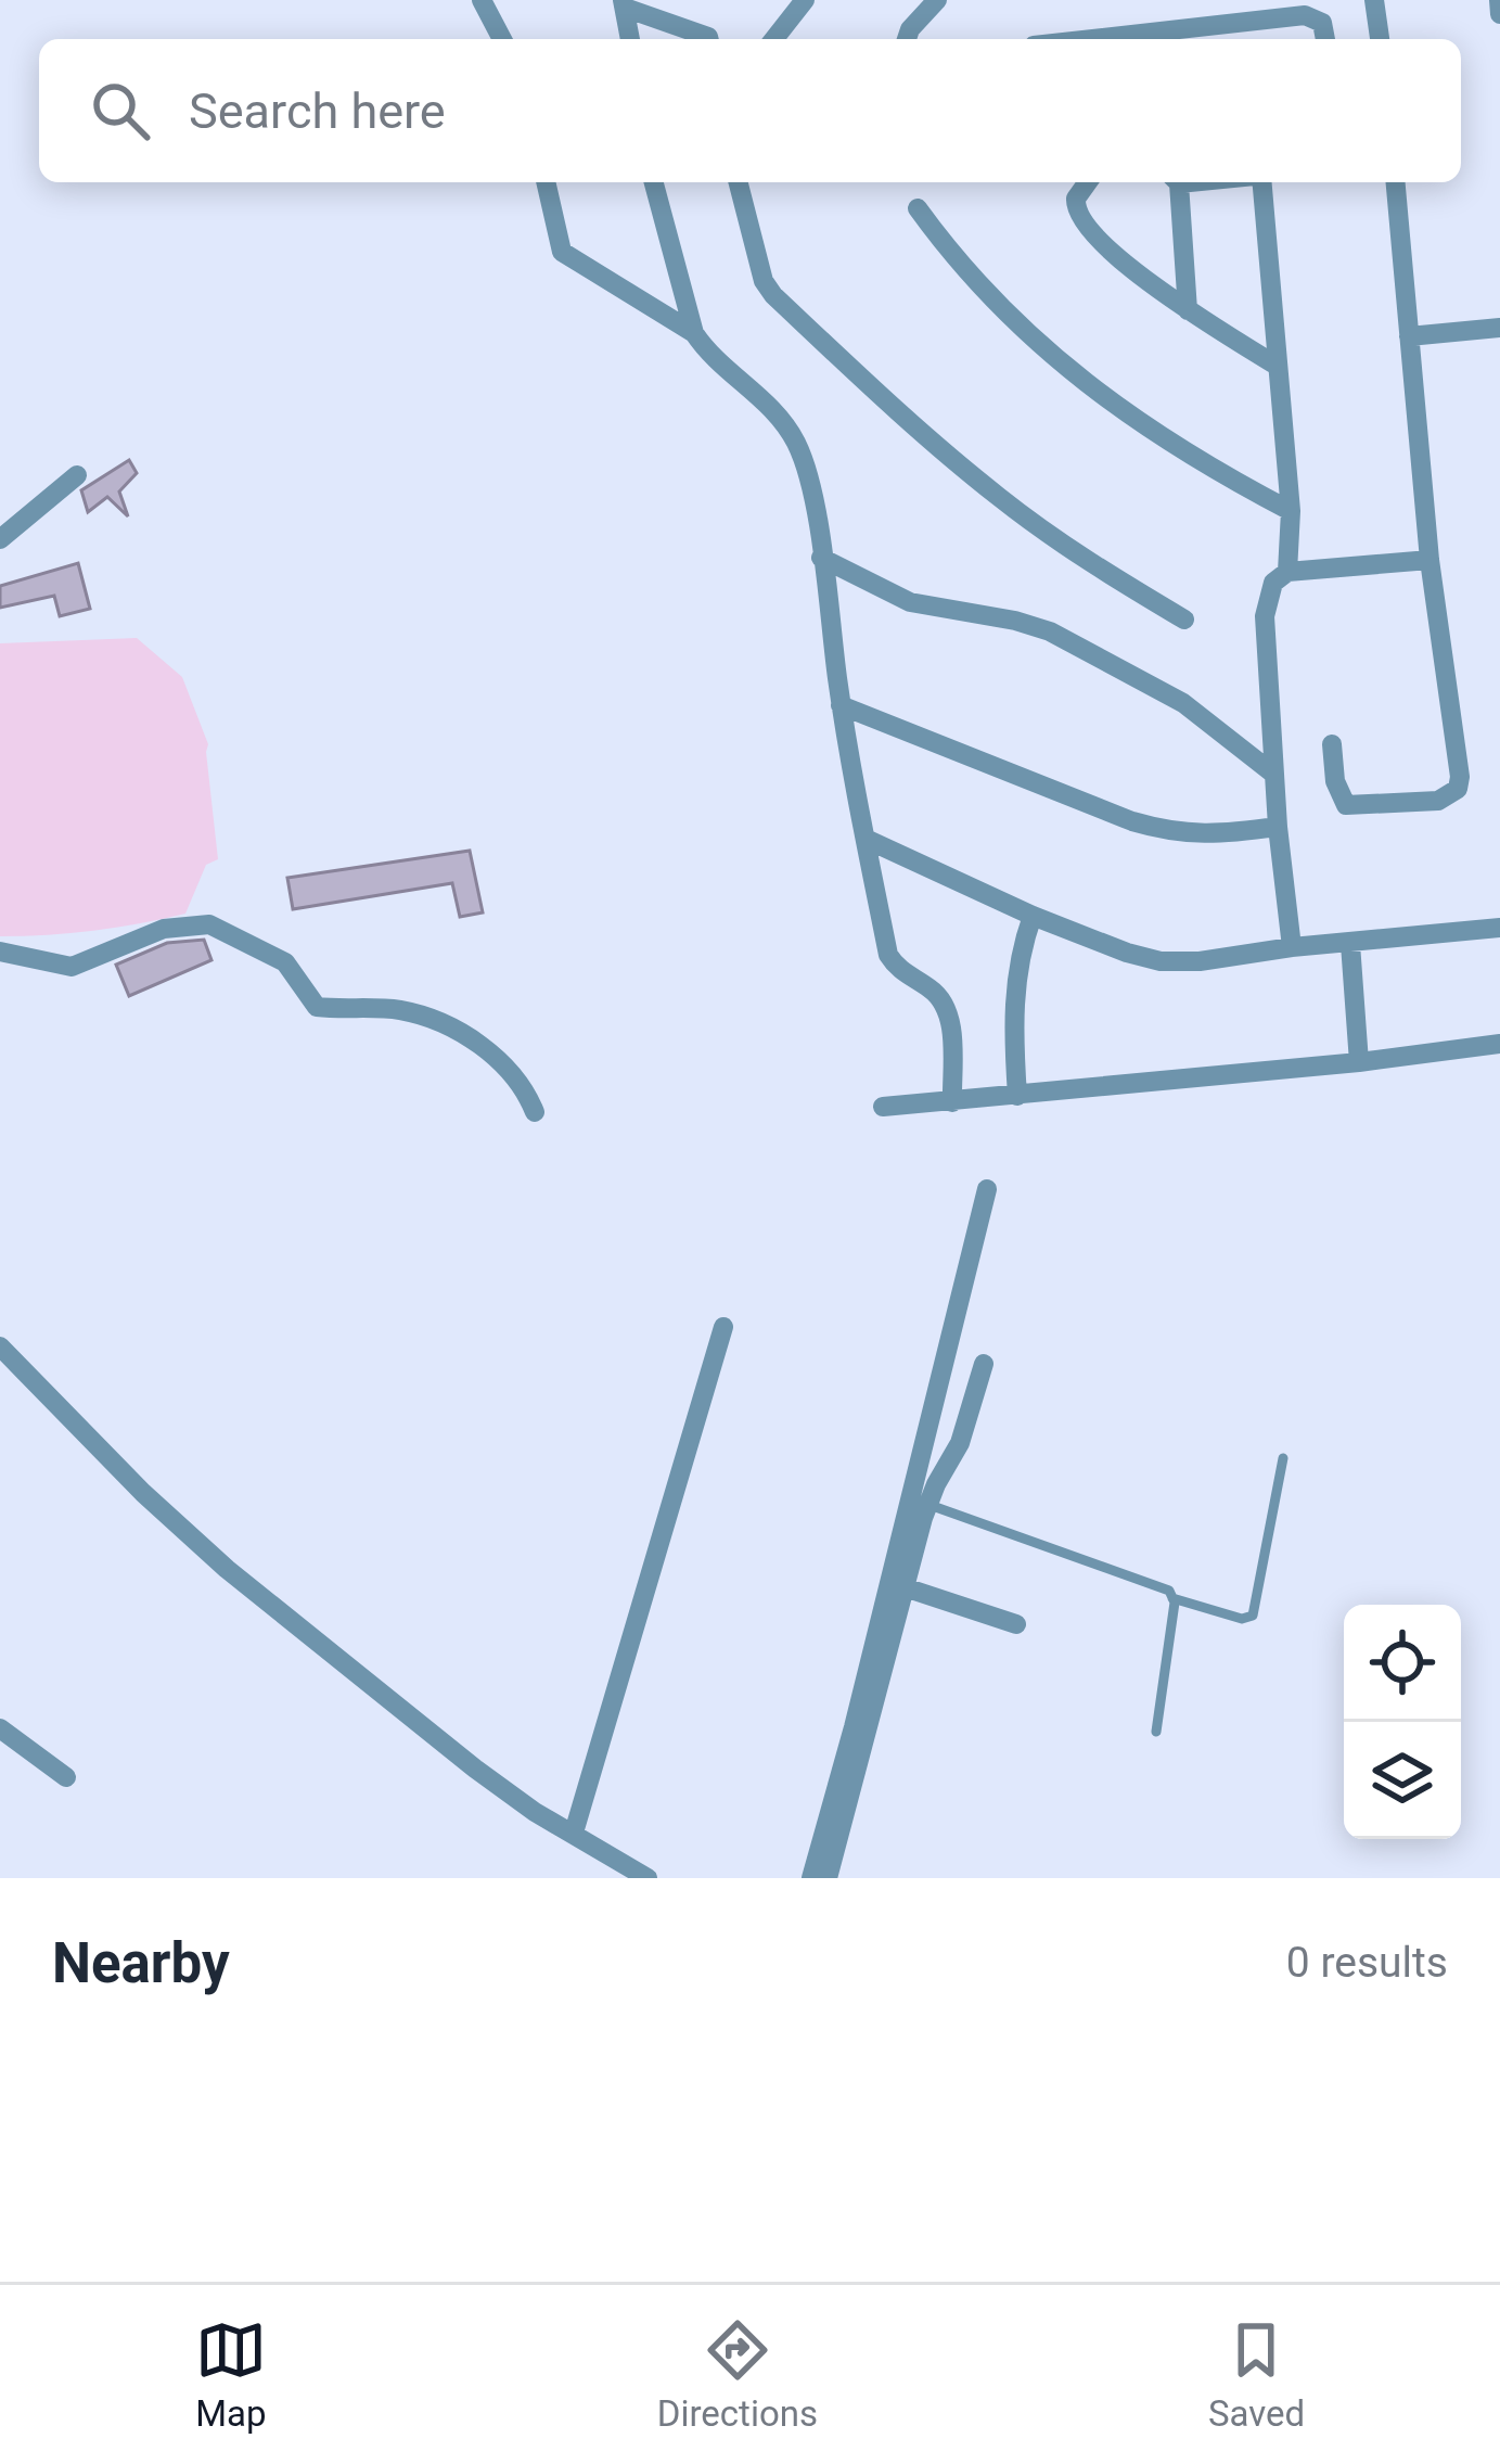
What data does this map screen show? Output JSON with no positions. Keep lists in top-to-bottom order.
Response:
{
  "page": {
    "search": "Search here",
    "heading": ["Nearby", "0 results"],
    "nav": ["Map", "Directions", "Saved"]
  }
}
